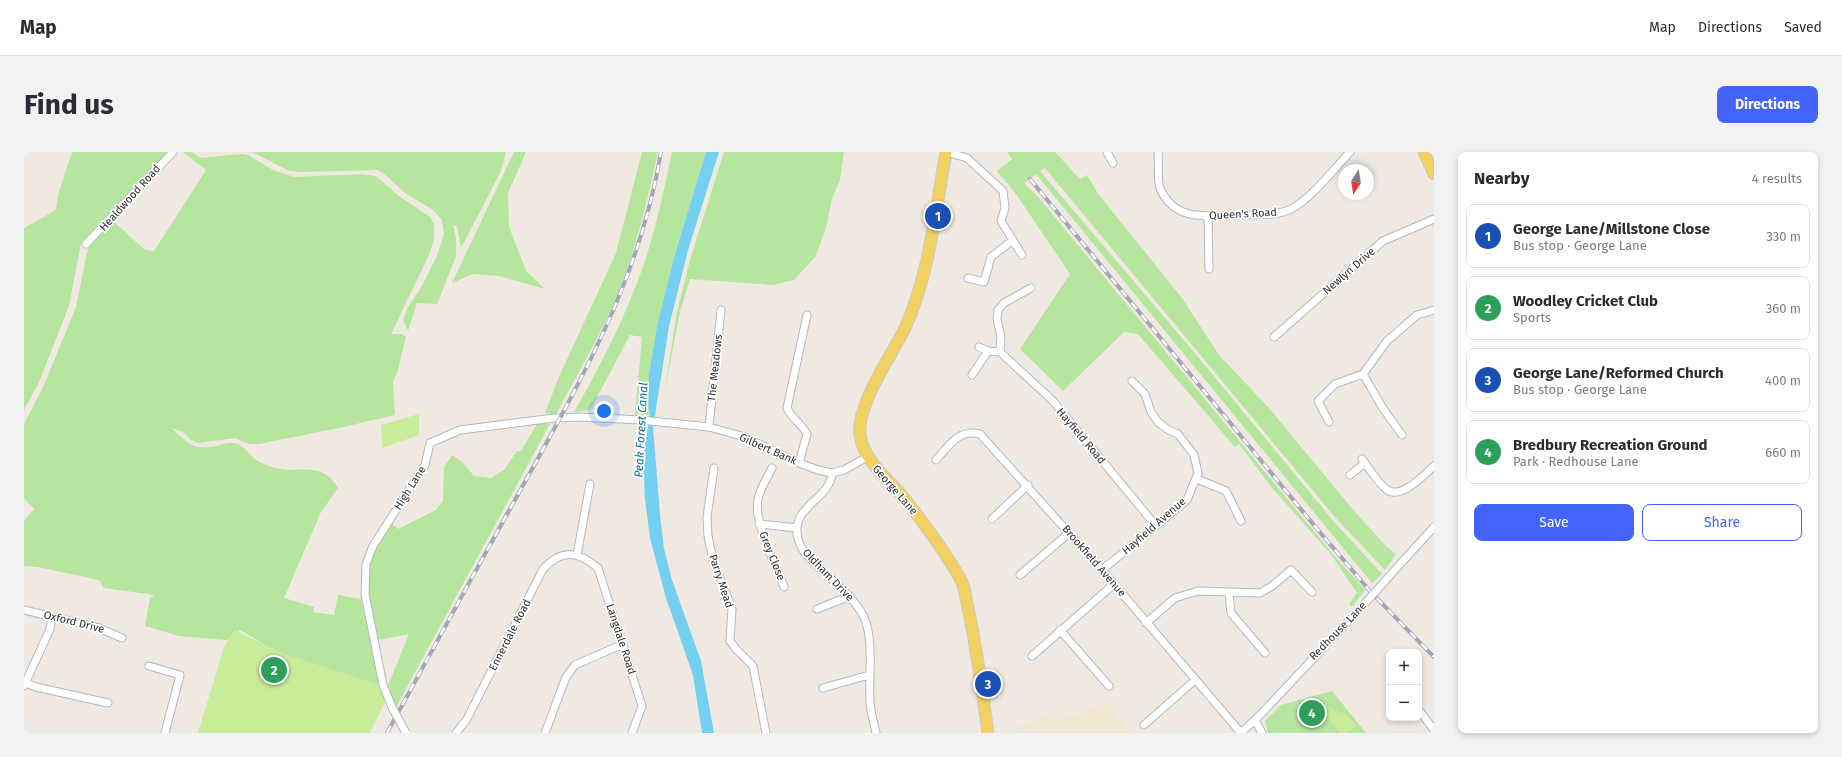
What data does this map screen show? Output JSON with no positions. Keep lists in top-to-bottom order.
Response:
{
  "streets": {
    "main road": ["George Lane"],
    "street": [
      "Healdwood Road",
      "Queen's Road",
      "Newlyn Drive",
      "The Meadows",
      "Hayfield Road",
      "Gilbert Bank",
      "High Lane",
      "Hayfield Avenue",
      "Grey Close",
      "Brookfield Avenue",
      "Oldham Drive",
      "Parry Mead",
      "Oxford Drive",
      "Redhouse Lane",
      "Ennerdale Road",
      "Langdale Road"
    ]
  },
  "crossings": [
    ["The Meadows", "Gilbert Bank"],
    ["Hayfield Road", "Hayfield Avenue"],
    ["Gilbert Bank", "High Lane"],
    ["Hayfield Avenue", "Brookfield Avenue"],
    ["Grey Close", "Oldham Drive"],
    ["Brookfield Avenue", "Redhouse Lane"],
    ["Ennerdale Road", "Langdale Road"]
  ],
  "water": ["Peak Forest Canal"],
  "north": "bottom",
  "page": {
    "header": "Map",
    "nav": ["Map", "Directions", "Saved"],
    "buttons": [
      "Directions",
      ["Save", "Share"]
    ],
    "title": "Find us",
    "heading": ["Nearby", "4 results"],
    "pins": [
      "1",
      "2",
      "3",
      "4"
    ],
    "list": [
      {
        "mark": "1",
        "name": "George Lane/Millstone Close",
        "note": "Bus stop · George Lane",
        "value": "330 m"
      },
      {
        "mark": "2",
        "name": "Woodley Cricket Club",
        "note": "Sports",
        "value": "360 m"
      },
      {
        "mark": "3",
        "name": "George Lane/Reformed Church",
        "note": "Bus stop · George Lane",
        "value": "400 m"
      },
      {
        "mark": "4",
        "name": "Bredbury Recreation Ground",
        "note": "Park · Redhouse Lane",
        "value": "660 m"
      }
    ],
    "map_buttons": ["+", "−"]
  }
}
